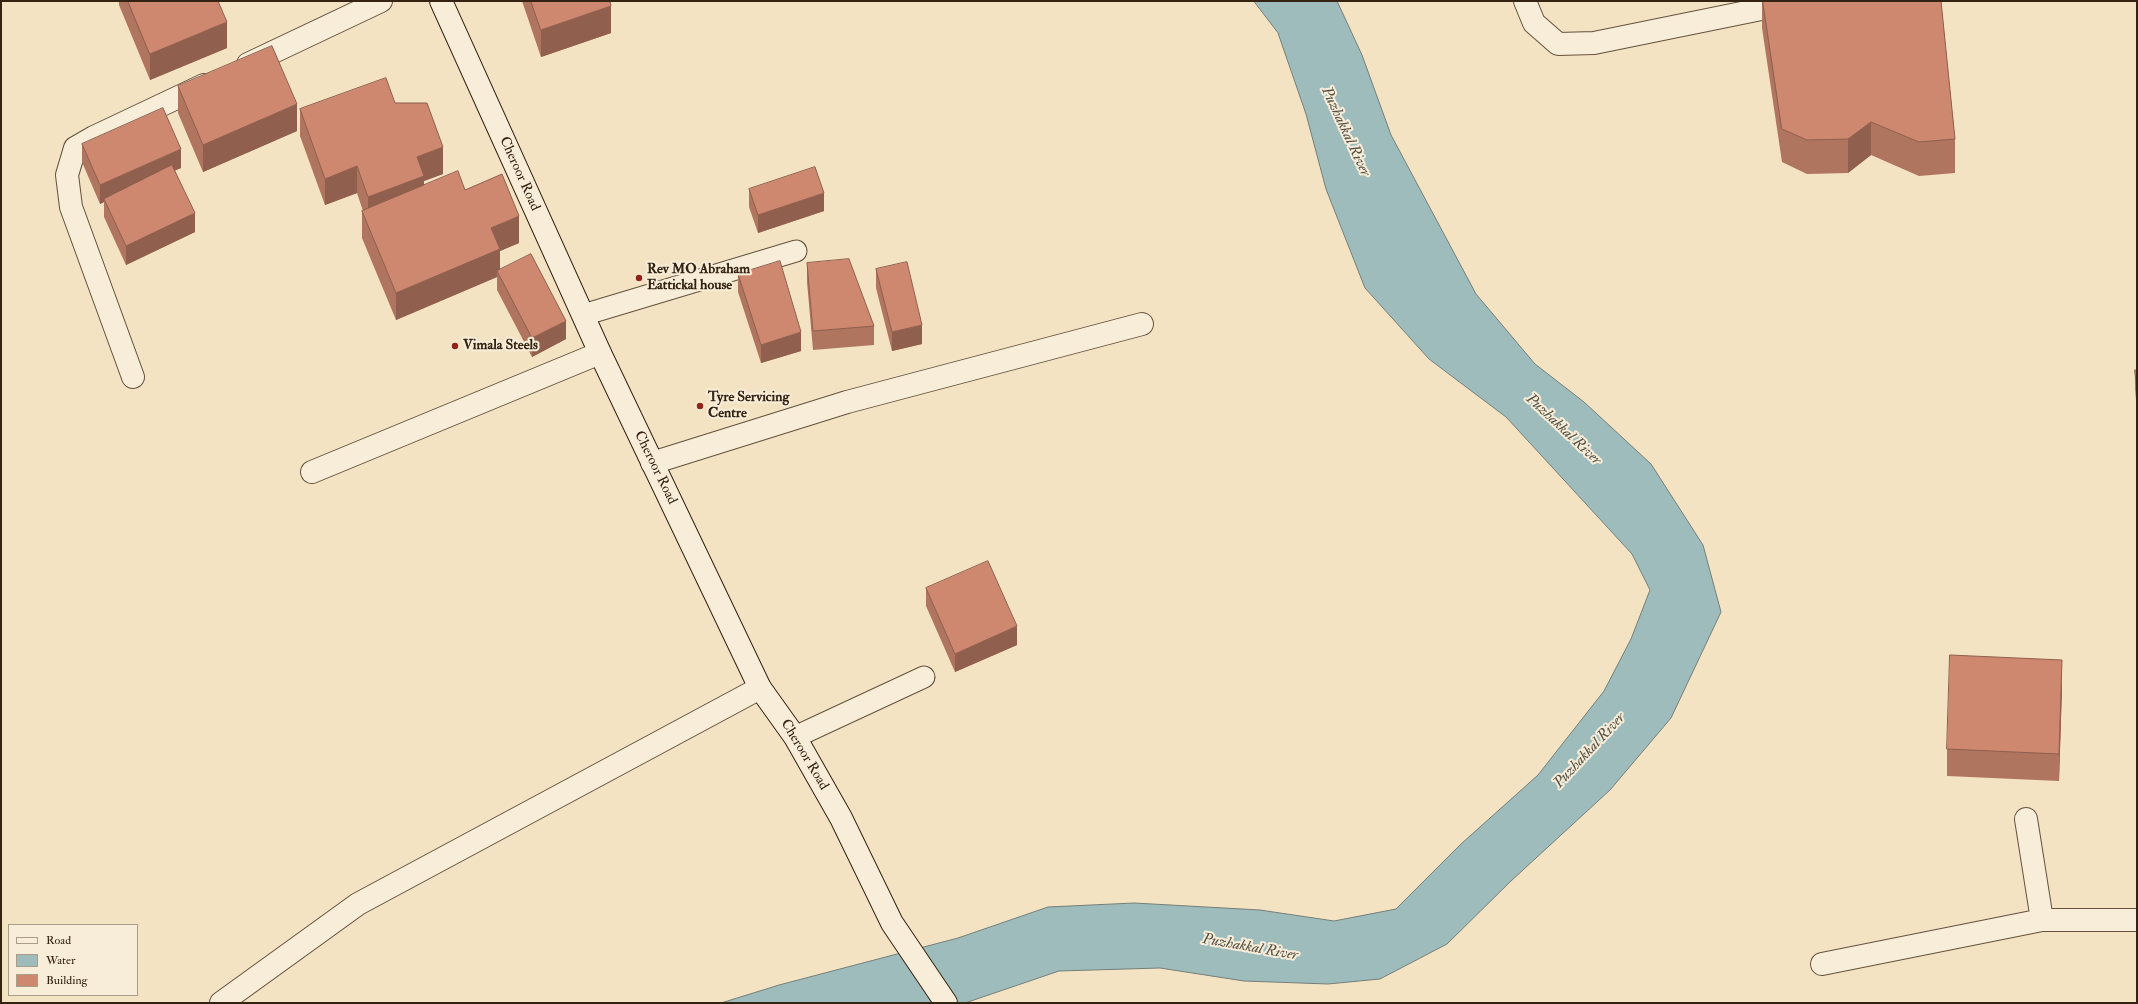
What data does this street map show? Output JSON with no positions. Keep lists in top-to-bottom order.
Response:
{
  "streets": {
    "street": ["Cheroor Road"]
  },
  "water": ["Puzhakkal River"],
  "places": ["Rev MO Abraham Eattickal house", "Vimala Steels", "Tyre Servicing Centre"],
  "legend": ["Road", "Water", "Building"]
}
